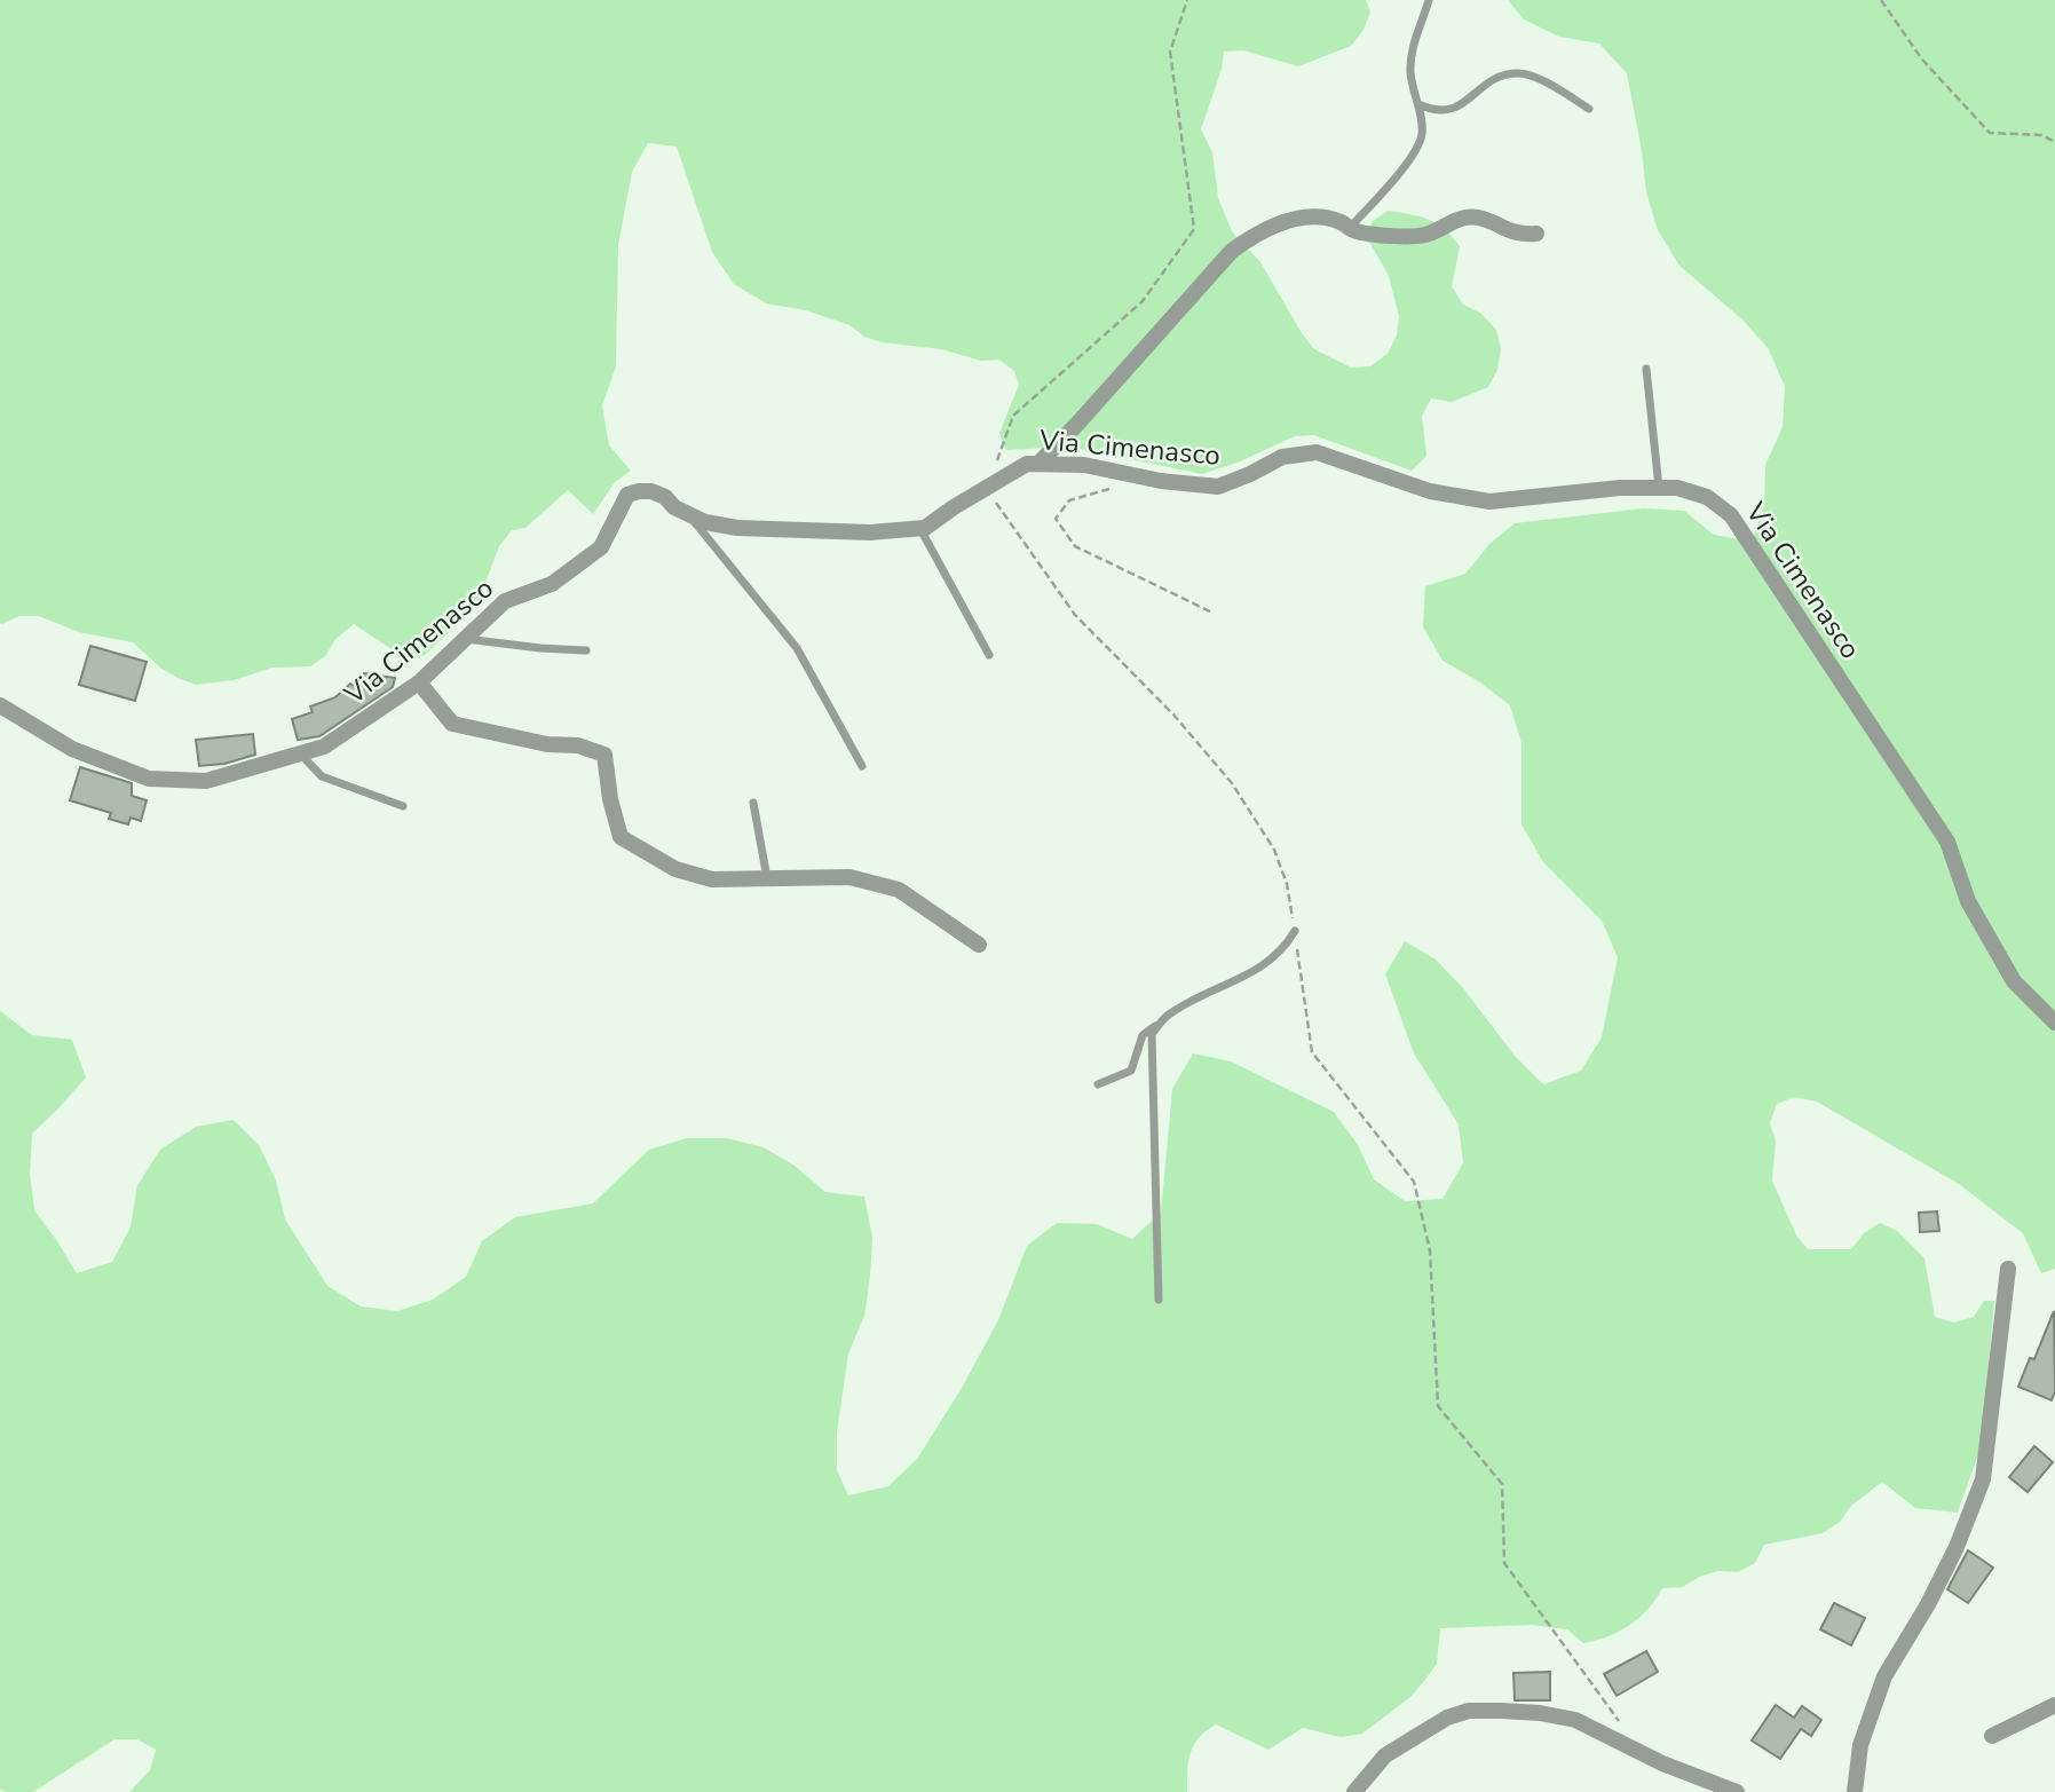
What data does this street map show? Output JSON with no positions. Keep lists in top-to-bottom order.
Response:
{
  "streets": {
    "street": ["Via Cimenasco"]
  }
}
